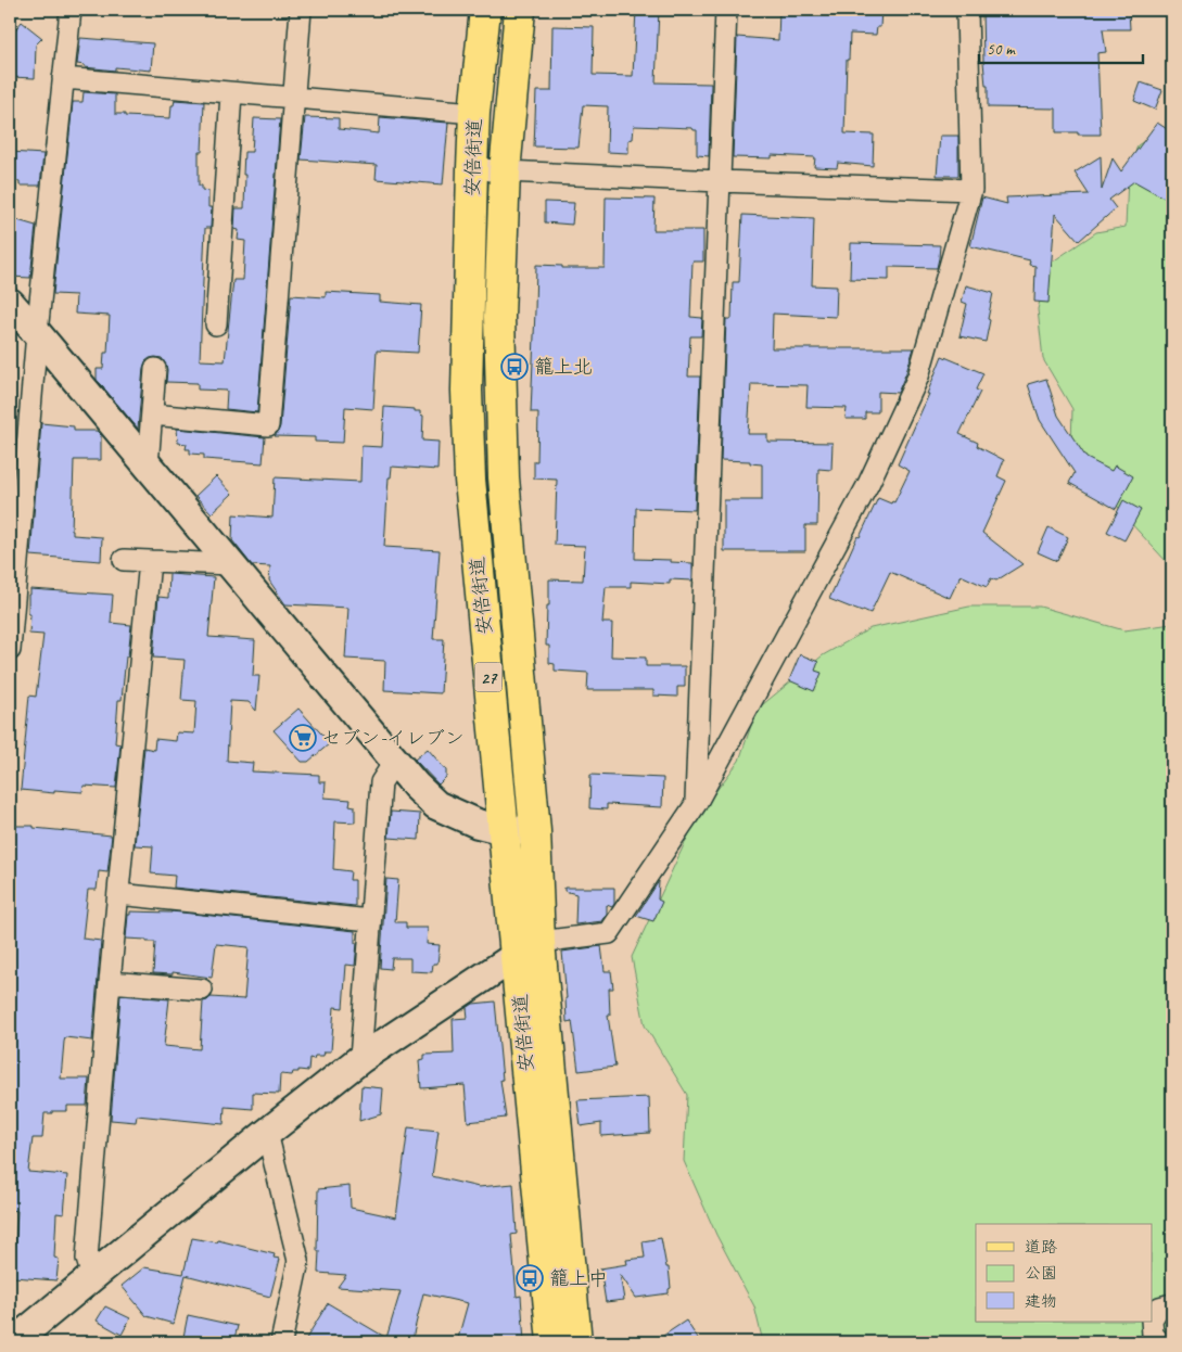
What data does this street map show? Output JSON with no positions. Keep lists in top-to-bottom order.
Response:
{
  "streets": {
    "main road": ["安倍街道", "27"]
  },
  "places": {
    "bus stop": ["籠上北", "籠上中"],
    "supermarket": ["セブン-イレブン"]
  },
  "legend": ["道路", "公園", "建物"],
  "scale_bar": "50 m"
}
